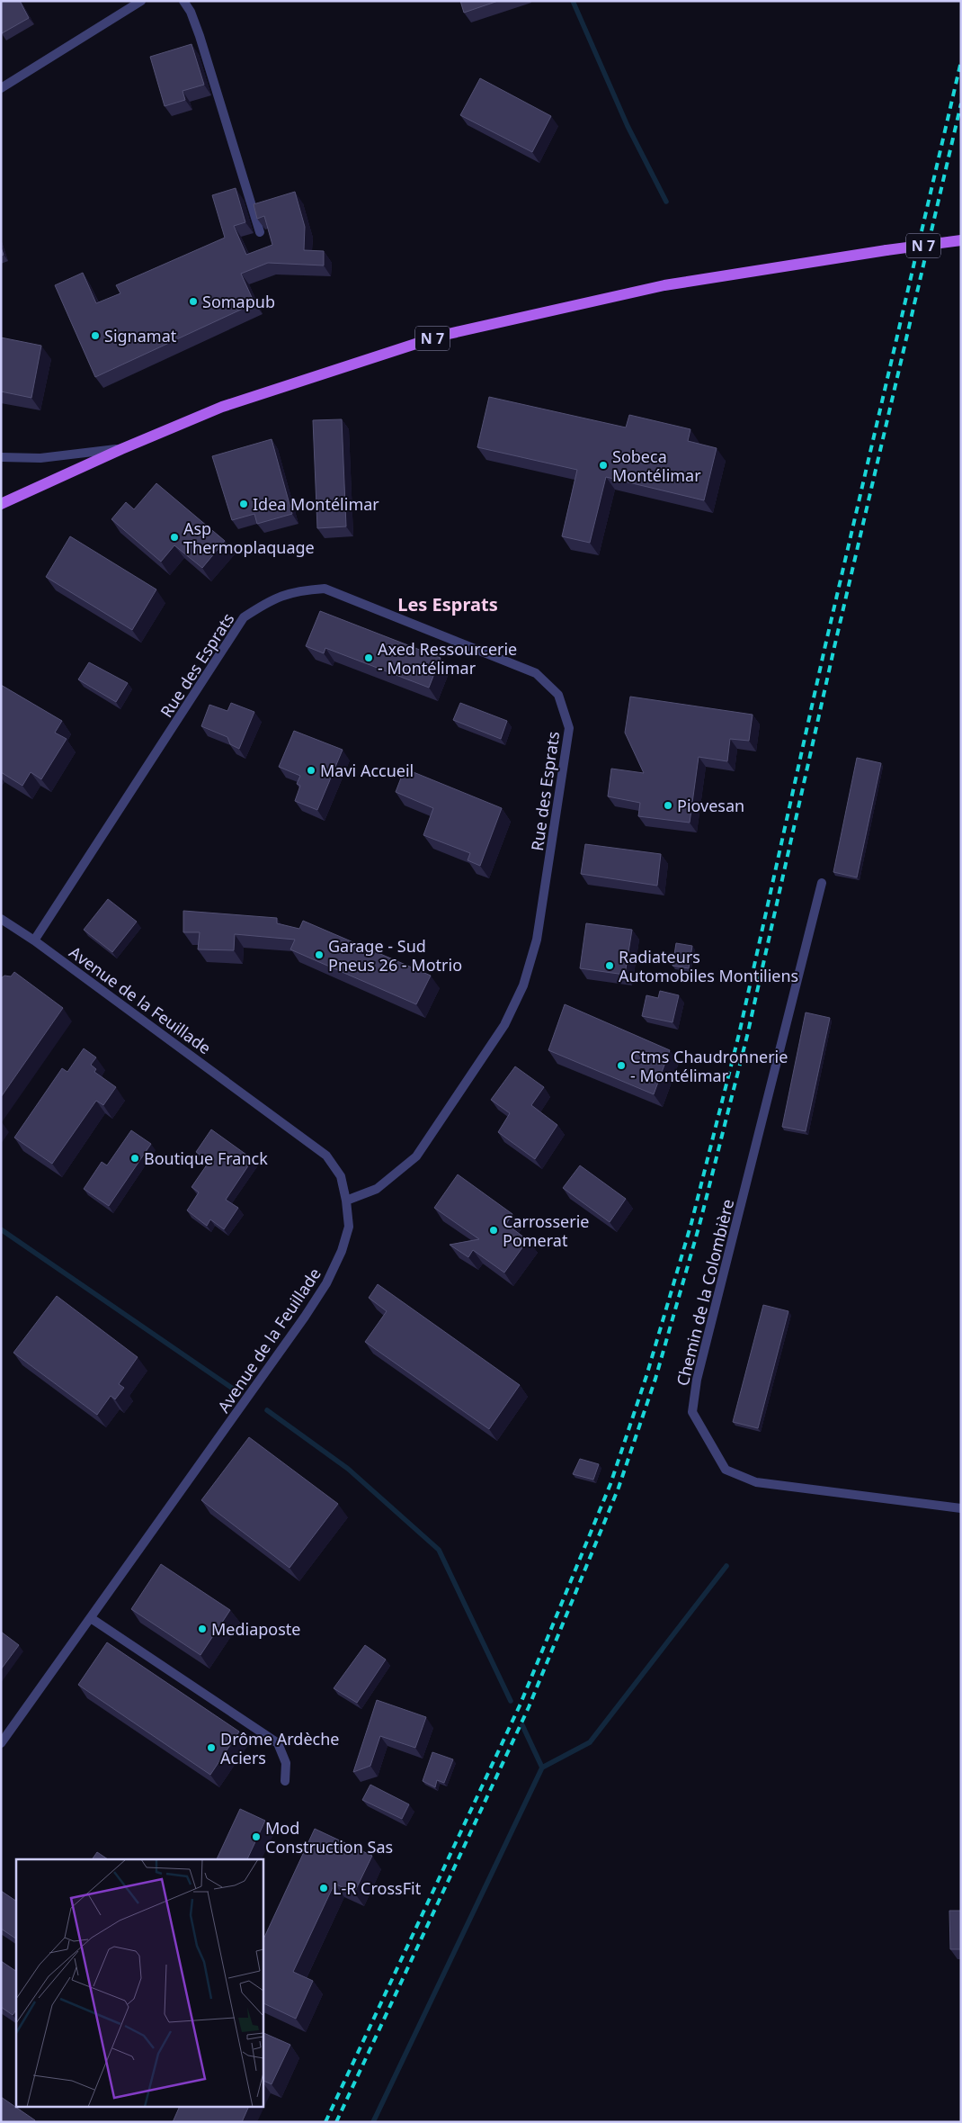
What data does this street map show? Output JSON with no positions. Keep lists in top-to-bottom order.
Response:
{
  "streets": {
    "main road": ["N 7"],
    "street": ["Rue des Esprats", "Avenue de la Feuillade", "Chemin de la Colombière"]
  },
  "crossings": [
    ["Rue des Esprats", "Avenue de la Feuillade"]
  ],
  "districts": ["Les Esprats"],
  "places": [
    "Somapub",
    "Signamat",
    "Sobeca Montélimar",
    "Idea Montélimar",
    "Asp Thermoplaquage",
    "Axed Ressourcerie - Montélimar",
    "Mavi Accueil",
    "Piovesan",
    "Garage - Sud Pneus 26 - Motrio",
    "Radiateurs Automobiles Montiliens",
    "Ctms Chaudronnerie - Montélimar",
    "Boutique Franck",
    "Carrosserie Pomerat",
    "Mediaposte",
    "Drôme Ardèche Aciers",
    "Mod Construction Sas",
    "L-R CrossFit"
  ]
}
